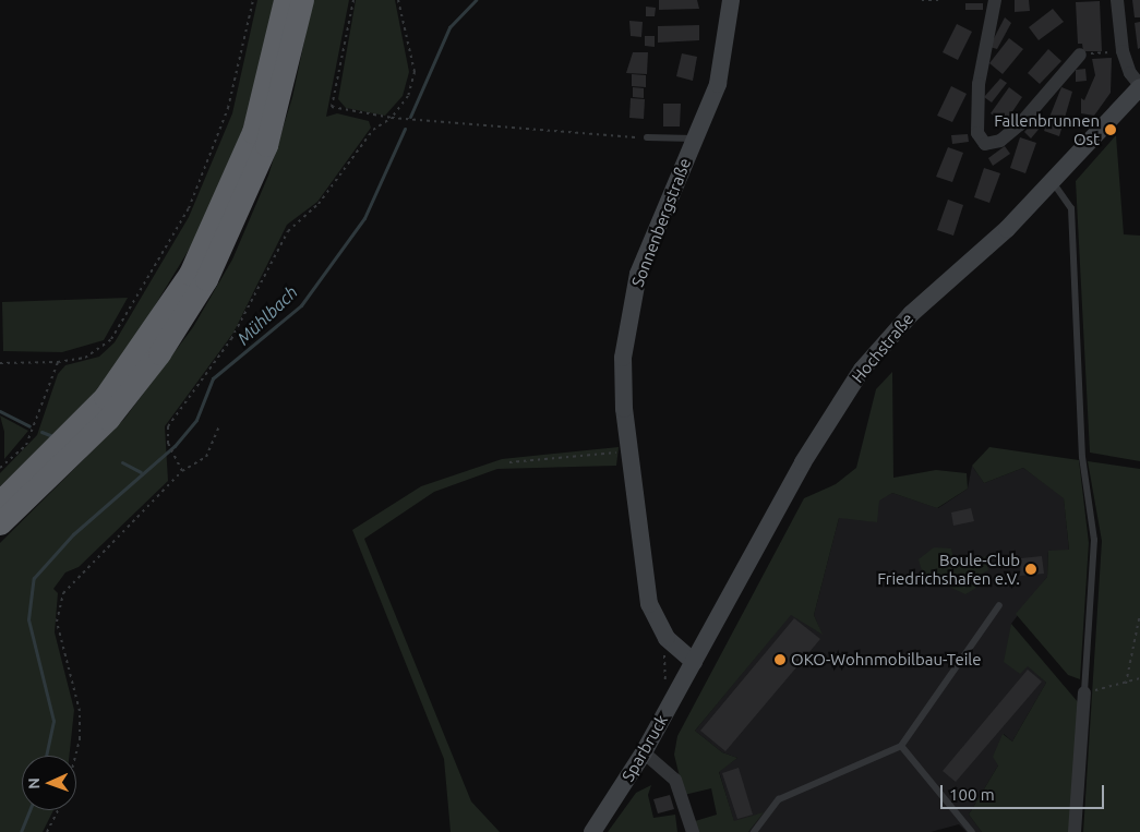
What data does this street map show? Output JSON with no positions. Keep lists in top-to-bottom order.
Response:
{
  "streets": {
    "main road": ["Sonnenbergstraße", "Hochstraße", "Sparbruck"]
  },
  "crossings": [
    ["Sonnenbergstraße", "Hochstraße"],
    ["Sonnenbergstraße", "Sparbruck"],
    ["Hochstraße", "Sparbruck"]
  ],
  "water": ["Mühlbach"],
  "places": ["Fallenbrunnen Ost", "Boule-Club Friedrichshafen e.V.", "OKO-Wohnmobilbau-Teile"],
  "scale_bar": "100 m",
  "north": "left"
}
